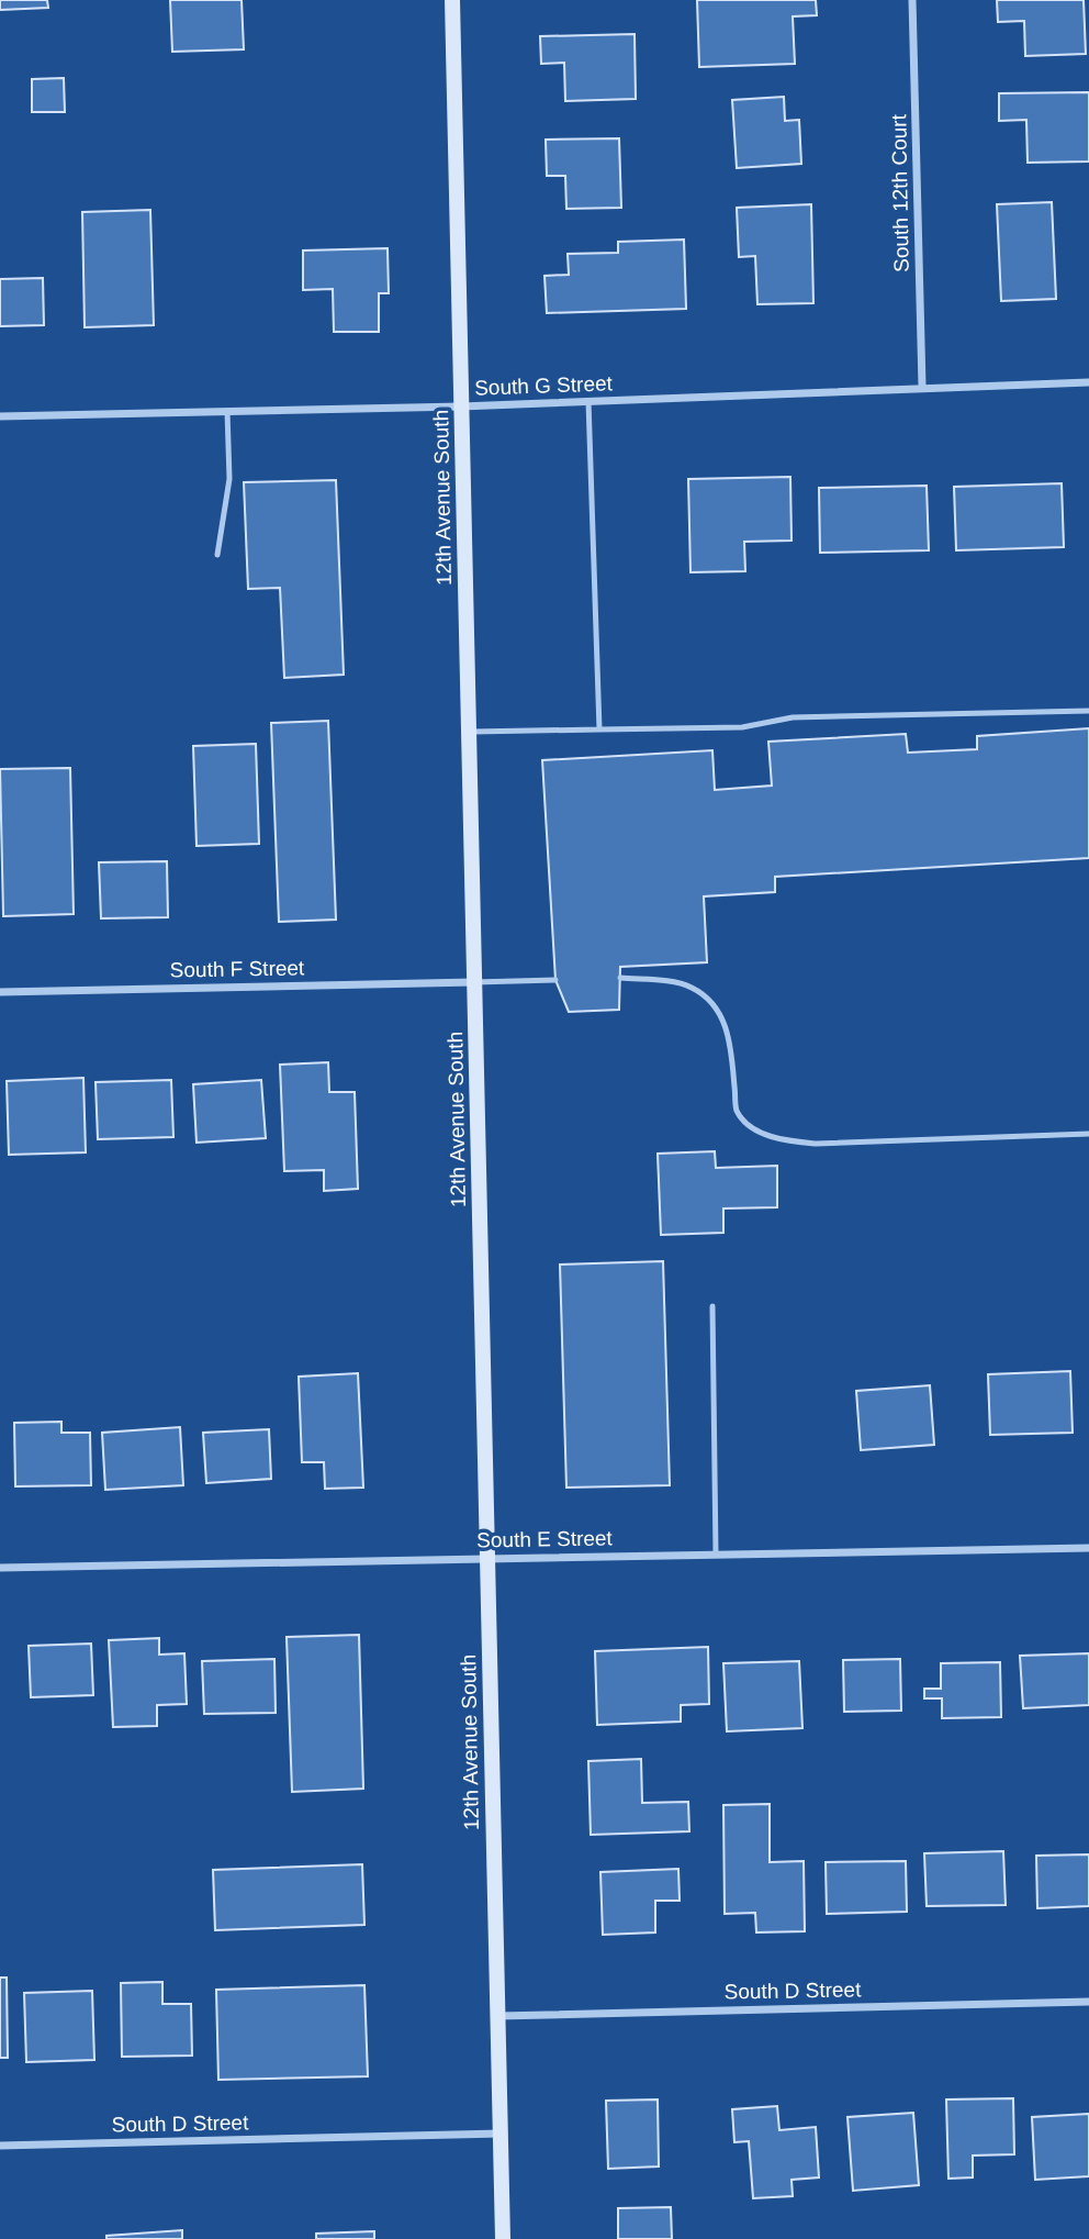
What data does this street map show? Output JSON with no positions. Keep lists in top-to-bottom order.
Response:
{
  "streets": {
    "street": [
      "South 12th Court",
      "South G Street",
      "12th Avenue South",
      "South F Street",
      "South E Street",
      "South D Street"
    ]
  },
  "crossings": [
    ["South 12th Court", "South G Street"],
    ["South G Street", "12th Avenue South"],
    ["12th Avenue South", "South F Street"],
    ["12th Avenue South", "South E Street"],
    ["12th Avenue South", "South D Street"]
  ]
}
